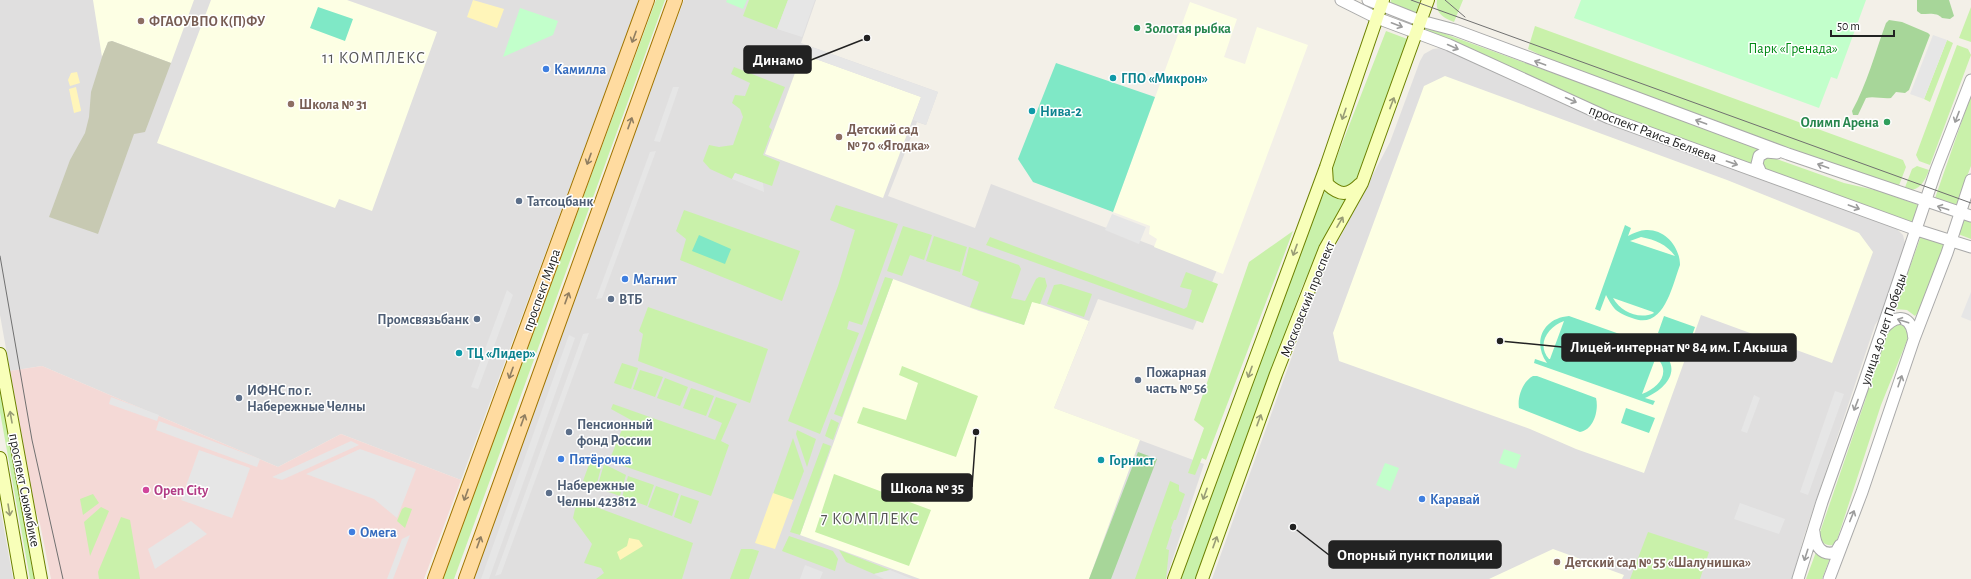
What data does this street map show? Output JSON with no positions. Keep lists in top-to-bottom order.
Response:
{
  "streets": {
    "main road": ["проспект Мира", "Московский проспект", "проспект Сююмбике"],
    "street": ["проспект Раиса Беляева", "улица 40 лет Победы"]
  },
  "crossings": [
    ["проспект Раиса Беляева", "Московский проспект"],
    ["проспект Раиса Беляева", "улица 40 лет Победы"]
  ],
  "districts": ["11 КОМПЛЕКС", "7 КОМПЛЕКС"],
  "parks": ["Парк «Гренада»"],
  "places": [
    "ФГАОУВПО К(П)ФУ",
    "Золотая рыбка",
    "Динамо",
    "Камилла",
    "ГПО «Микрон»",
    "Школа № 31",
    "Нива-2",
    "Олимп Арена",
    "Детский сад № 70 «Ягодка»",
    "Татсоцбанк",
    "Магнит",
    "ВТБ",
    "Промсвязьбанк",
    "Лицей-интернат № 84 им. Г. Акыша",
    "ТЦ «Лидер»",
    "Пожарная часть № 56",
    "ИФНС по г. Набережные Челны",
    "Пенсионный фонд России",
    "Школа № 35",
    "Пятёрочка",
    "Горнист",
    "Open City",
    "Набережные Челны 423812",
    "Каравай",
    "Опорный пункт полиции",
    "Омега",
    "Детский сад № 55 «Шалунишка»"
  ],
  "scale_bar": "50 m"
}
